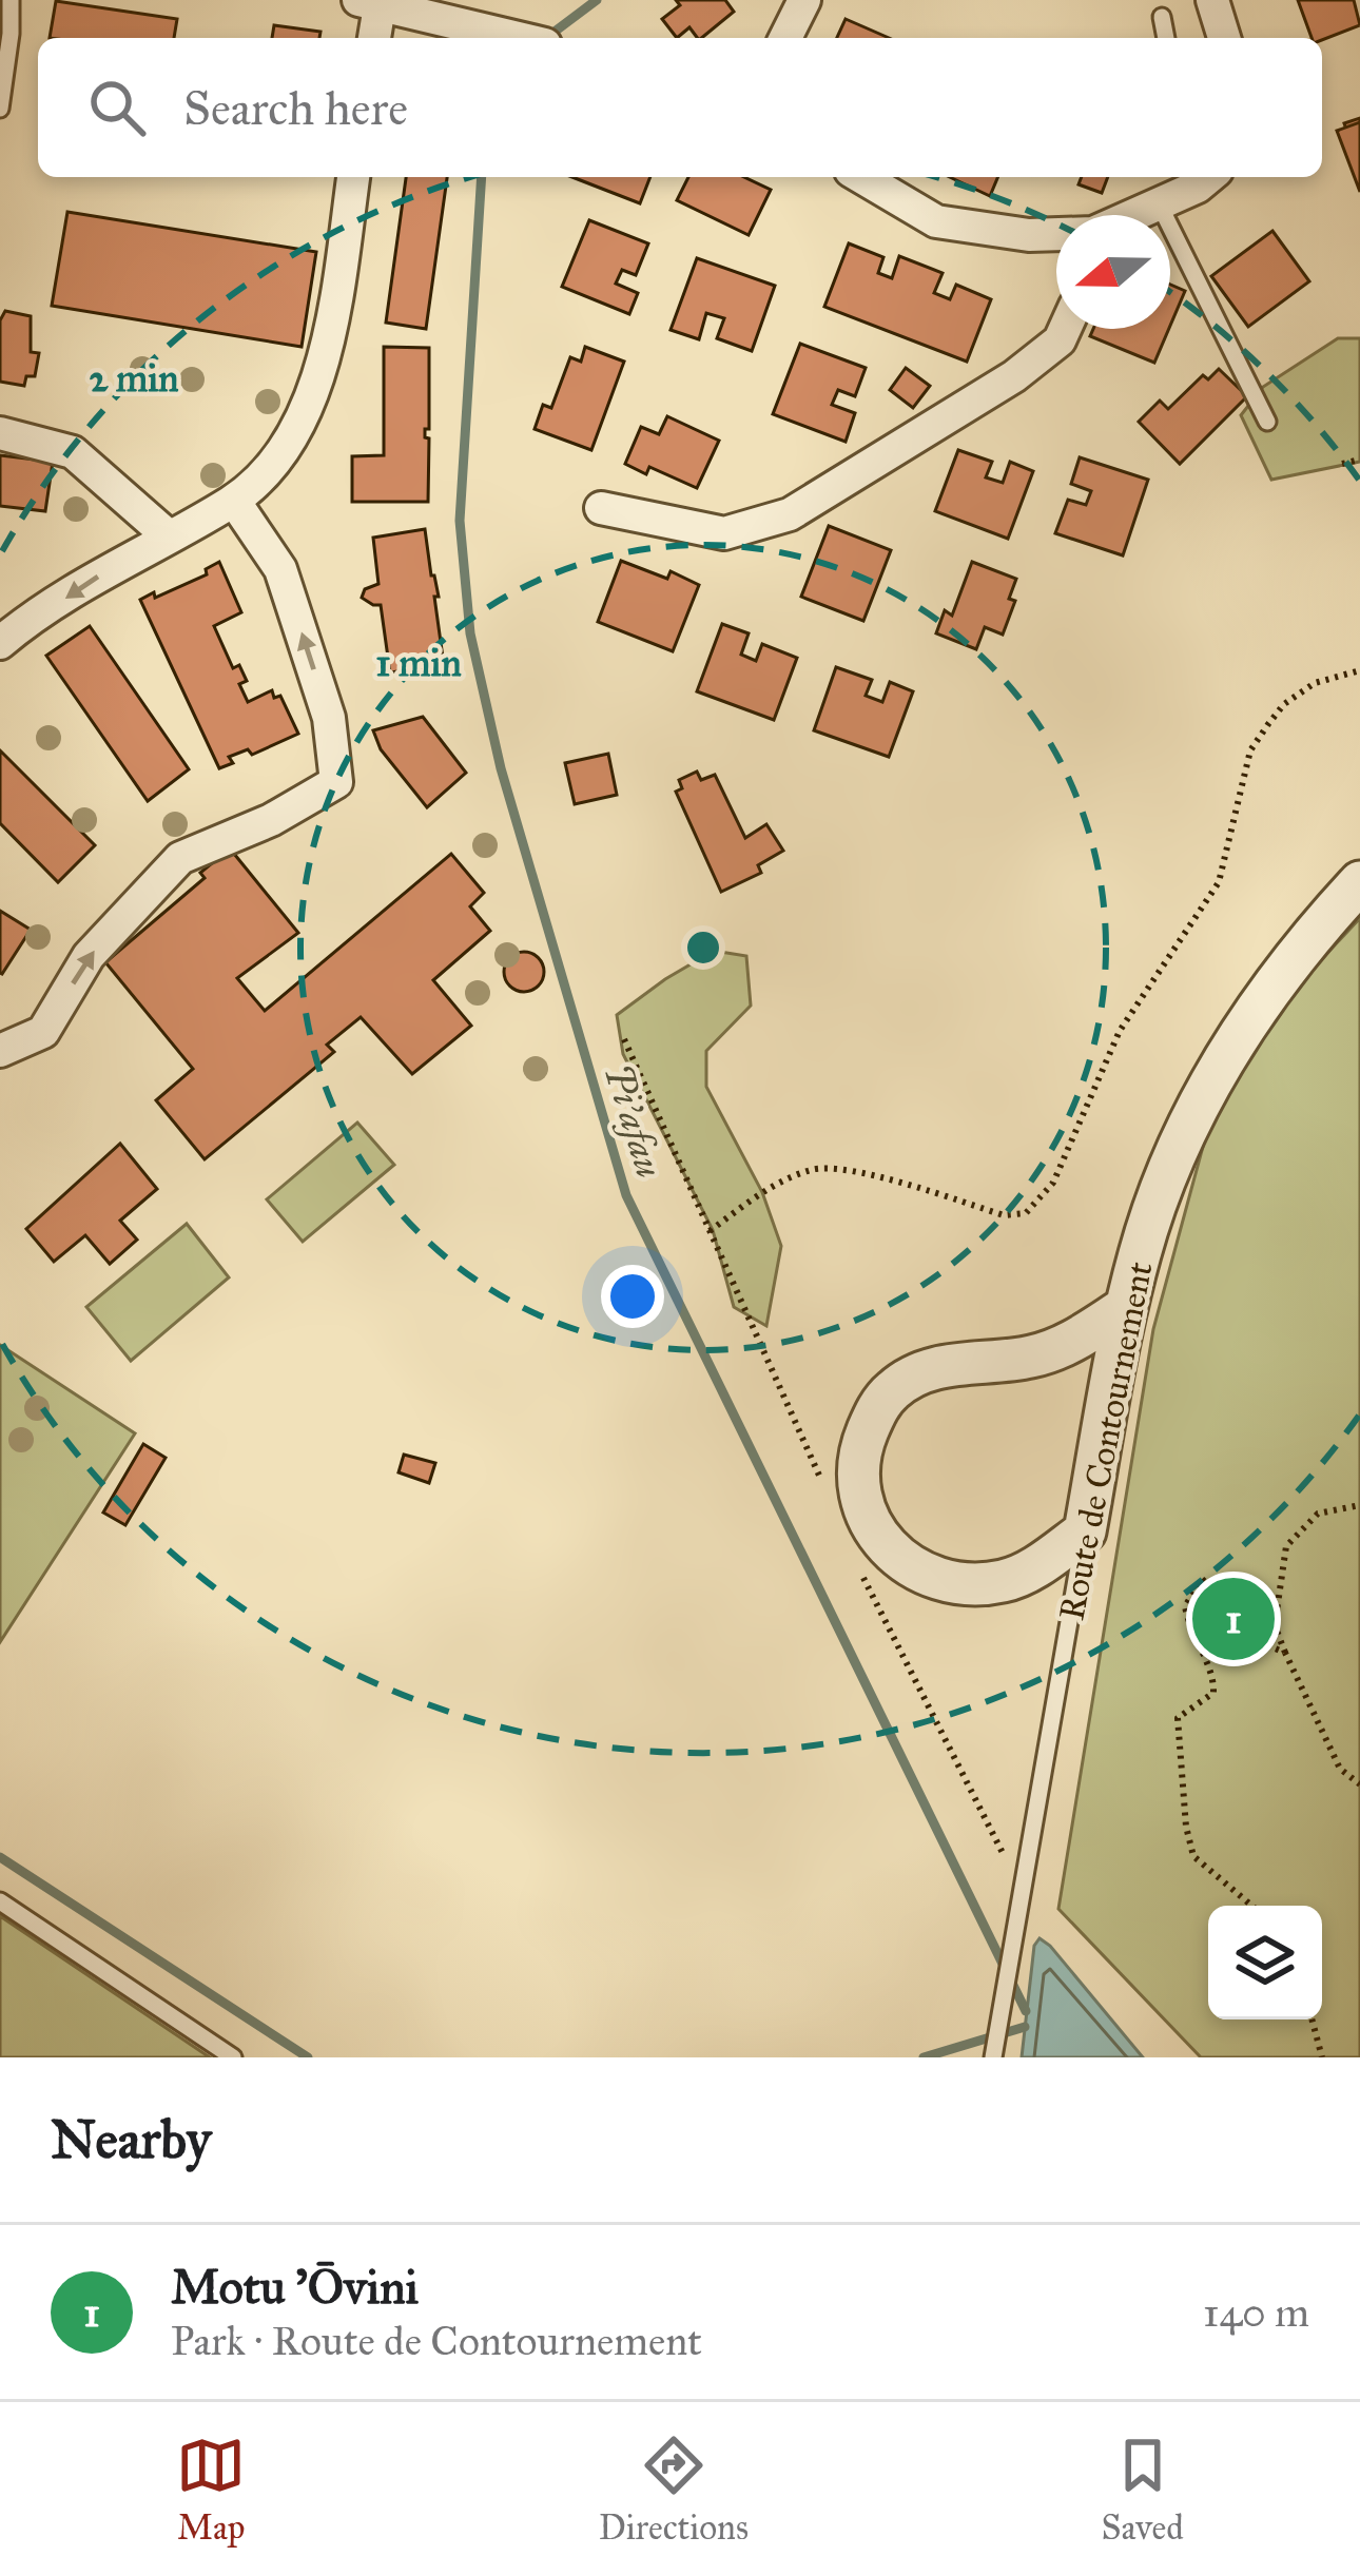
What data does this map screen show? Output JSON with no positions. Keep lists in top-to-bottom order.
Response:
{
  "streets": {
    "street": ["Route de Contournement"]
  },
  "water": ["Pi'afau"],
  "north": "left",
  "page": {
    "search": "Search here",
    "pins": "1",
    "heading": "Nearby",
    "list": [
      {
        "mark": "1",
        "name": "Motu 'Ōvini",
        "note": "Park · Route de Contournement",
        "value": "140 m"
      }
    ],
    "nav": ["Map", "Directions", "Saved"]
  },
  "rings": ["2 min", "1 min"]
}
